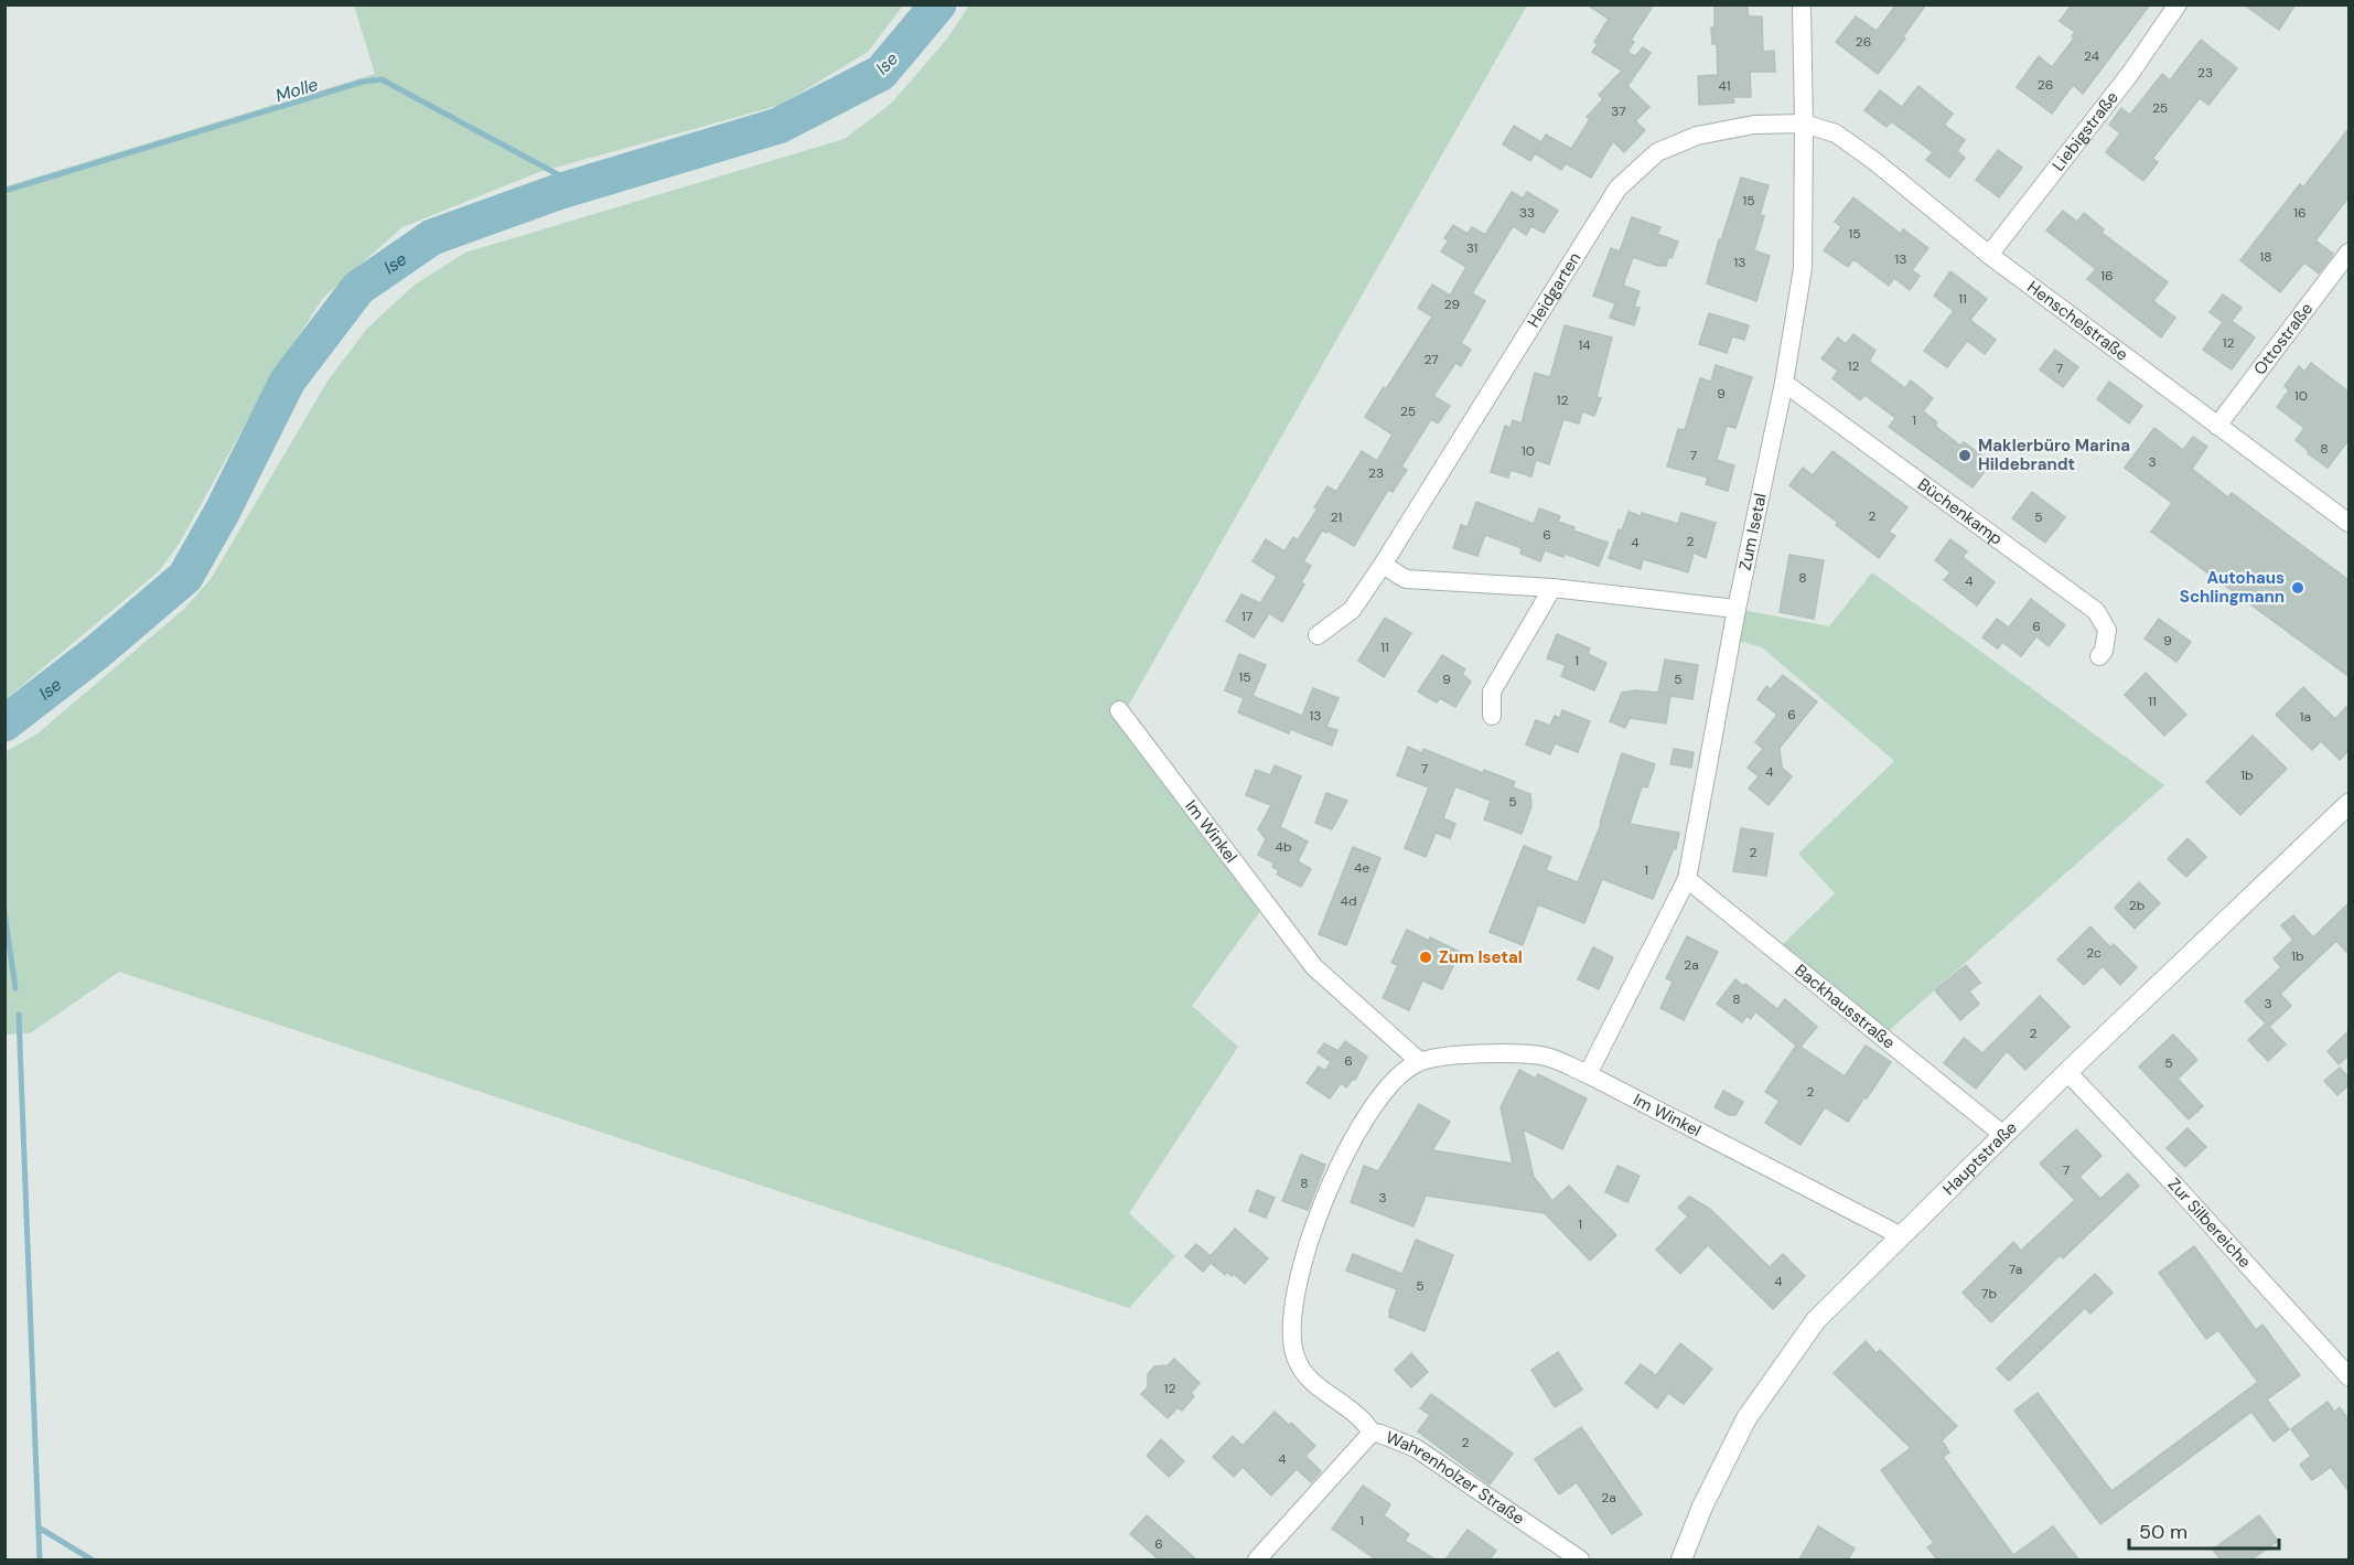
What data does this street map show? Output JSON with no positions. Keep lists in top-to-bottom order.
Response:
{
  "streets": {
    "street": [
      "Liebigstraße",
      "Heidgarten",
      "Henschelstraße",
      "Ottostraße",
      "Büchenkamp",
      "Zum Isetal",
      "Im Winkel",
      "Backhausstraße",
      "Hauptstraße",
      "Zur Silbereiche",
      "Wahrenholzer Straße"
    ]
  },
  "crossings": [
    ["Liebigstraße", "Henschelstraße"],
    ["Heidgarten", "Henschelstraße"],
    ["Heidgarten", "Zum Isetal"],
    ["Henschelstraße", "Ottostraße"],
    ["Henschelstraße", "Zum Isetal"],
    ["Büchenkamp", "Zum Isetal"],
    ["Zum Isetal", "Im Winkel"],
    ["Zum Isetal", "Backhausstraße"],
    ["Im Winkel", "Hauptstraße"],
    ["Backhausstraße", "Hauptstraße"],
    ["Hauptstraße", "Zur Silbereiche"]
  ],
  "water": ["Ise", "Molle"],
  "places": ["Maklerbüro Marina Hildebrandt", "Autohaus Schlingmann", "Zum Isetal"],
  "house_numbers": [
    "26",
    "24",
    "23",
    "26",
    "41",
    "25",
    "37",
    "15",
    "33",
    "16",
    "15",
    "31",
    "18",
    "13",
    "13",
    "16",
    "11",
    "29",
    "12",
    "14",
    "27",
    "12",
    "7",
    "9",
    "10",
    "12",
    "25",
    "1",
    "8",
    "10",
    "7",
    "3",
    "23",
    "2",
    "21",
    "5",
    "6",
    "2",
    "4",
    "8",
    "4",
    "17",
    "6",
    "9",
    "11",
    "1",
    "15",
    "9",
    "5",
    "11",
    "6",
    "13",
    "1a",
    "7",
    "4",
    "1b",
    "5",
    "4b",
    "2",
    "4e",
    "1",
    "4d",
    "2b",
    "2c",
    "1b",
    "2a",
    "8",
    "3",
    "2",
    "6",
    "5",
    "2",
    "7",
    "8",
    "3",
    "1",
    "7a",
    "4",
    "5",
    "7b",
    "12",
    "2",
    "4",
    "2a",
    "1",
    "6"
  ],
  "scale_bar": "50 m"
}
